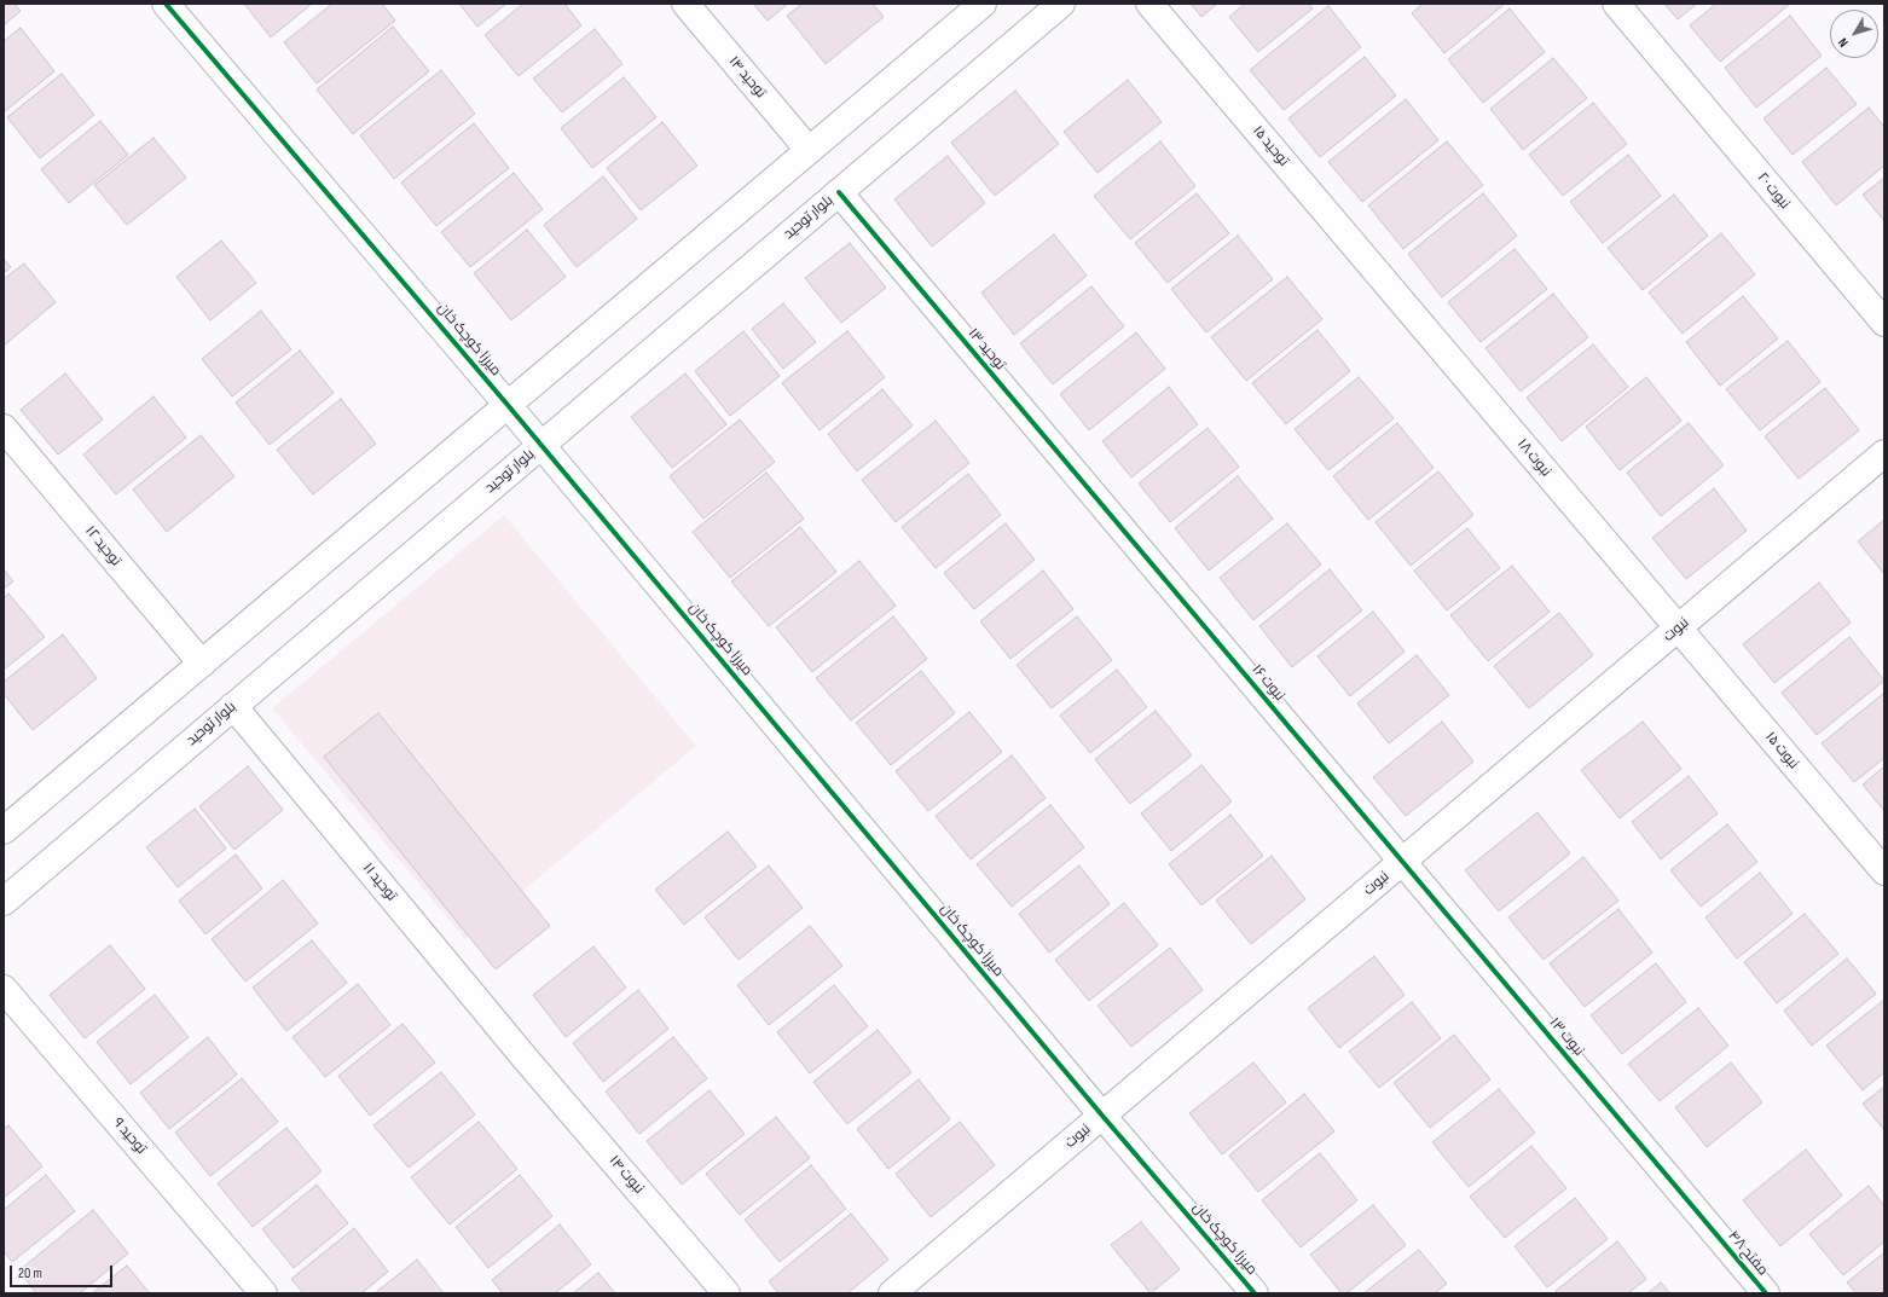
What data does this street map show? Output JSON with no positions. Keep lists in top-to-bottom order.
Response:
{
  "streets": {
    "street": [
      "توحید ۱۴",
      "توحید ۱۵",
      "نبوت ۲۰",
      "بلوار توحید",
      "میرزا کوچک خان",
      "توحید ۱۳",
      "نبوت ۱۸",
      "توحید ۱۲",
      "نبوت",
      "نبوت ۱۶",
      "نبوت ۱۵",
      "توحید ۱۱",
      "نبوت ۱۳",
      "توحید ۹",
      "نبوت ۱۴",
      "مفتح ۴۸"
    ]
  },
  "crossings": [
    ["توحید ۱۵", "نبوت ۱۸"],
    ["بلوار توحید", "میرزا کوچک خان"],
    ["بلوار توحید", "توحید ۱۳"],
    ["بلوار توحید", "توحید ۱۱"],
    ["میرزا کوچک خان", "نبوت"],
    ["توحید ۱۳", "نبوت ۱۶"],
    ["نبوت ۱۸", "نبوت"],
    ["نبوت ۱۸", "نبوت ۱۵"],
    ["نبوت", "نبوت ۱۶"],
    ["نبوت", "نبوت ۱۵"],
    ["نبوت", "نبوت ۱۳"],
    ["نبوت ۱۶", "نبوت ۱۳"],
    ["توحید ۱۱", "نبوت ۱۴"],
    ["نبوت ۱۳", "مفتح ۴۸"]
  ],
  "scale_bar": "20 m",
  "north": "bottom left"
}
